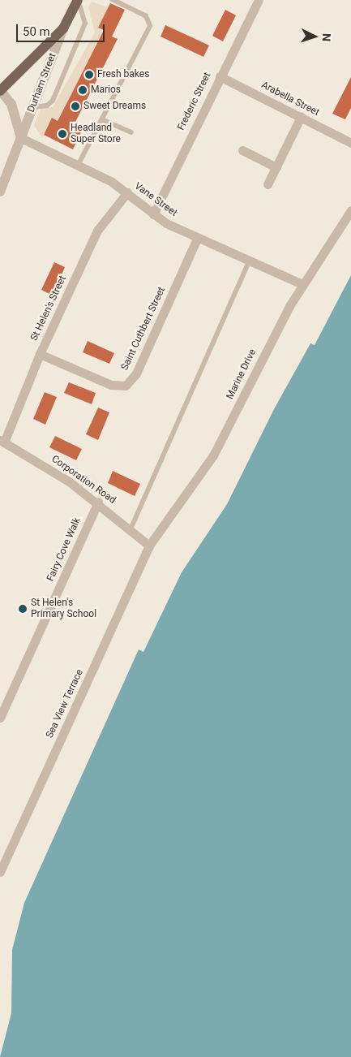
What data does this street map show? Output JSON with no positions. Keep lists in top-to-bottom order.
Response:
{
  "streets": {
    "street": [
      "Durham Street",
      "Arabella Street",
      "Frederic Street",
      "Vane Street",
      "St Helen's Street",
      "Saint Cuthbert Street",
      "Marine Drive",
      "Corporation Road",
      "Fairy Cove Walk",
      "Sea View Terrace"
    ]
  },
  "crossings": [
    ["Durham Street", "Vane Street"],
    ["Arabella Street", "Frederic Street"],
    ["Frederic Street", "Vane Street"],
    ["Vane Street", "St Helen's Street"],
    ["Vane Street", "Saint Cuthbert Street"],
    ["Vane Street", "Marine Drive"],
    ["St Helen's Street", "Saint Cuthbert Street"],
    ["St Helen's Street", "Corporation Road"],
    ["Marine Drive", "Corporation Road"],
    ["Marine Drive", "Sea View Terrace"],
    ["Corporation Road", "Fairy Cove Walk"],
    ["Corporation Road", "Sea View Terrace"]
  ],
  "places": [
    "Fresh bakes",
    "Marios",
    "Sweet Dreams",
    "Headland Super Store",
    "St Helen's Primary School"
  ],
  "scale_bar": "50 m",
  "north": "right"
}
